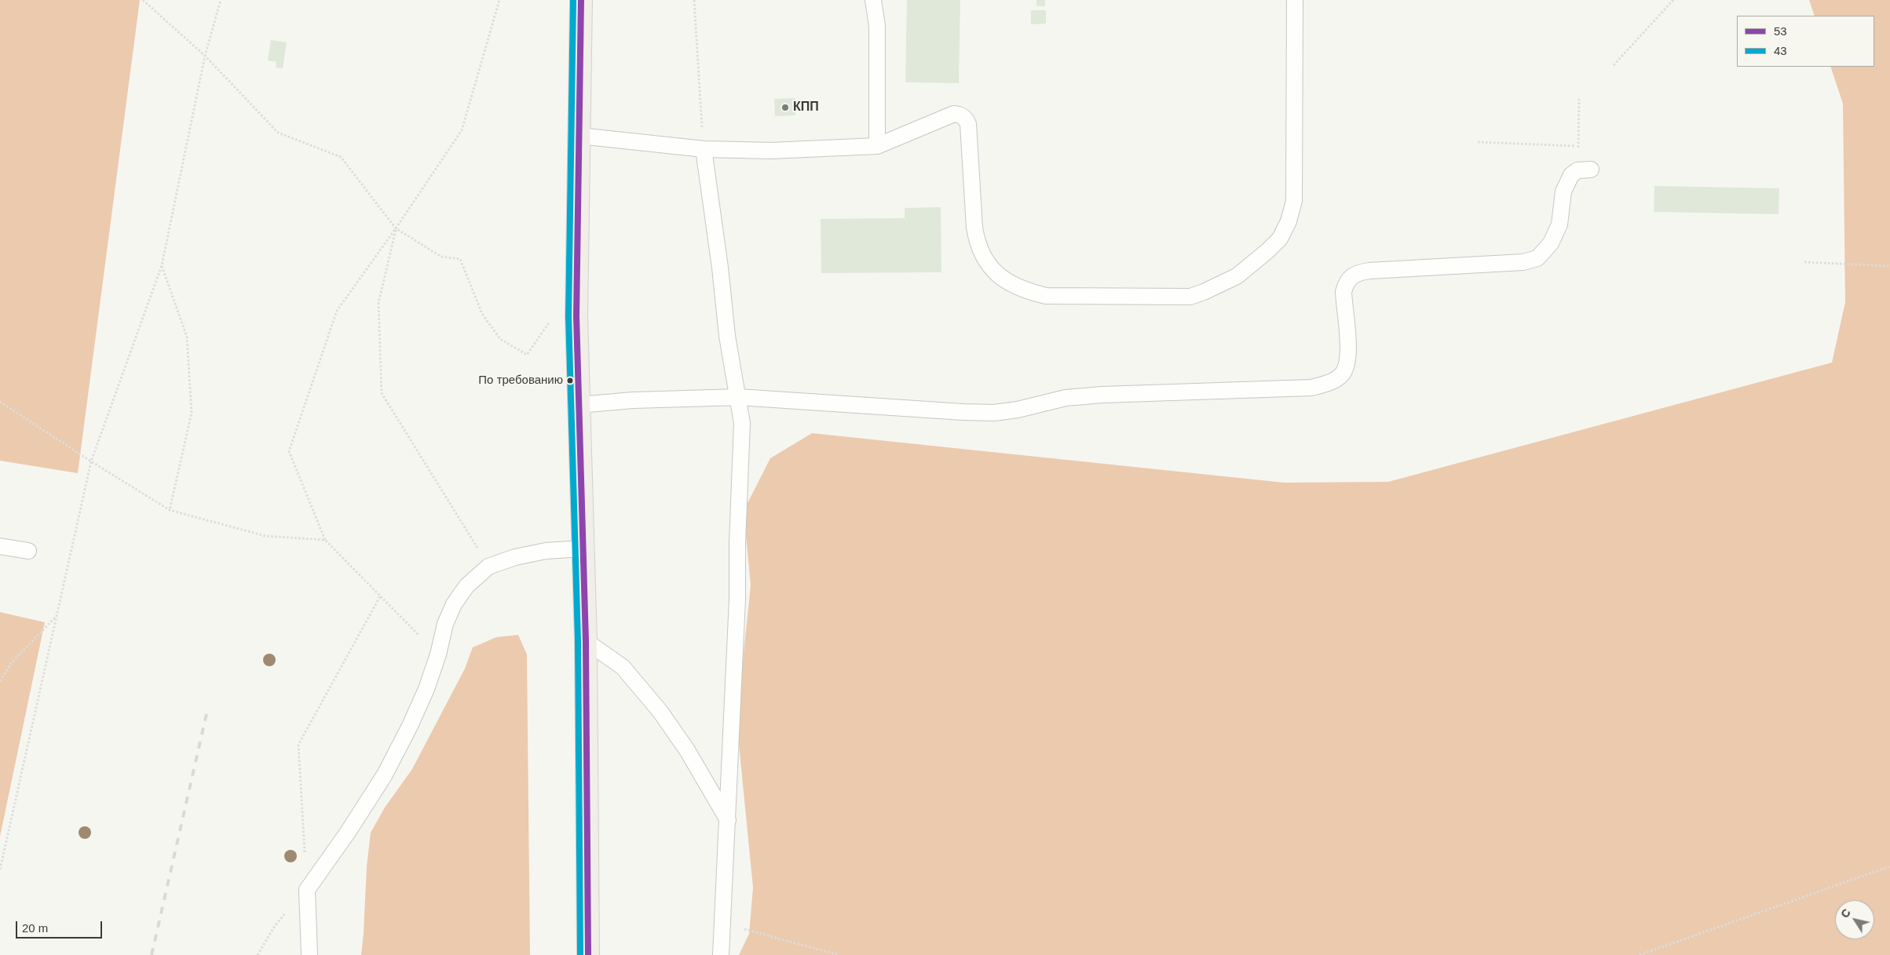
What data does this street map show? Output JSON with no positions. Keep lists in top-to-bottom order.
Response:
{
  "places": ["КПП", "По требованию"],
  "lines": ["transit line 53", "transit line 43"],
  "legend": ["53", "43"],
  "scale_bar": "20 m",
  "north": "top left"
}
